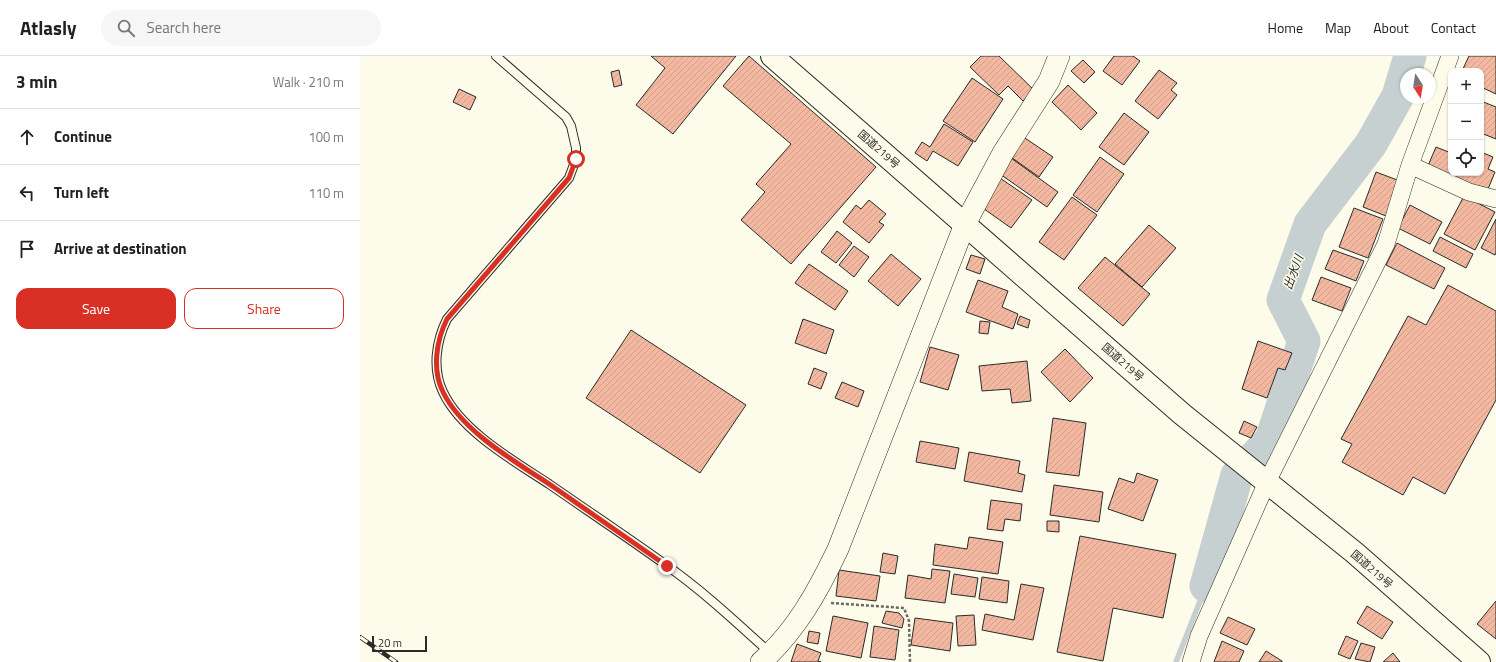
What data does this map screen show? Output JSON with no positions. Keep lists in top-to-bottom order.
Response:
{
  "streets": {
    "highway": ["国道219号"]
  },
  "water": ["出水川"],
  "scale_bar": "20 m",
  "north": "bottom",
  "page": {
    "header": "Atlasly",
    "search": "Search here",
    "nav": [
      "Home",
      "Map",
      "About",
      "Contact"
    ],
    "heading": ["3 min", "Walk · 210 m"],
    "map_buttons": ["+", "−"],
    "list": [
      ["Continue", "100 m"],
      ["Turn left", "110 m"],
      "Arrive at destination"
    ],
    "buttons": ["Save", "Share"],
    "scale": "20 m"
  }
}
